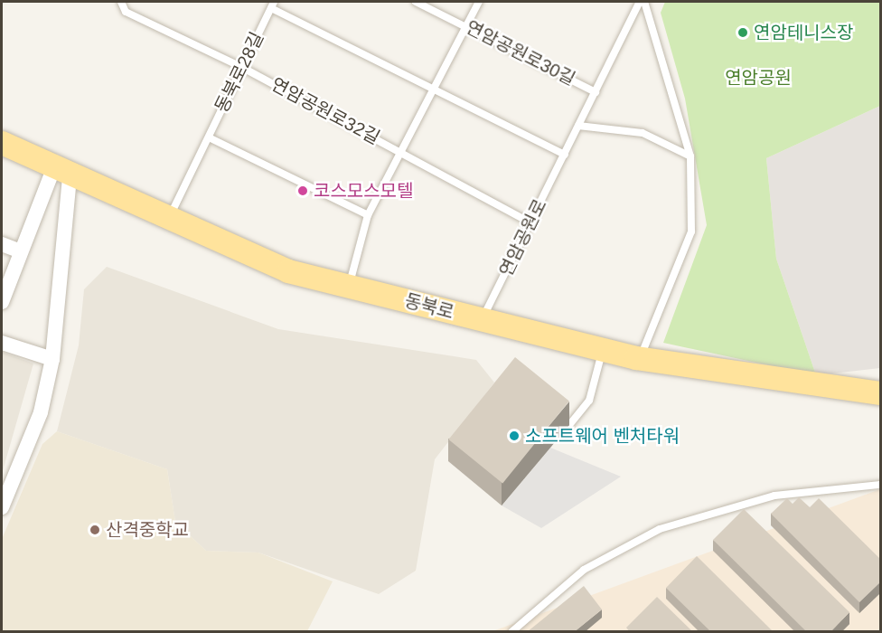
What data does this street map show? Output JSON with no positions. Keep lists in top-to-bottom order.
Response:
{
  "streets": {
    "main road": ["동북로"],
    "lane": [
      "연암공원로30길",
      "동북로28길",
      "연암공원로32길",
      "연암공원로"
    ]
  },
  "crossings": [
    ["연암공원로30길", "연암공원로"],
    ["동북로28길", "연암공원로32길"],
    ["동북로28길", "연암공원로"],
    ["동북로28길", "동북로"],
    ["연암공원로32길", "연암공원로"],
    ["연암공원로", "동북로"]
  ],
  "parks": ["연암공원"],
  "places": [
    "연암테니스장",
    "코스모스모텔",
    "소프트웨어 벤처타워",
    "산격중학교"
  ]
}
